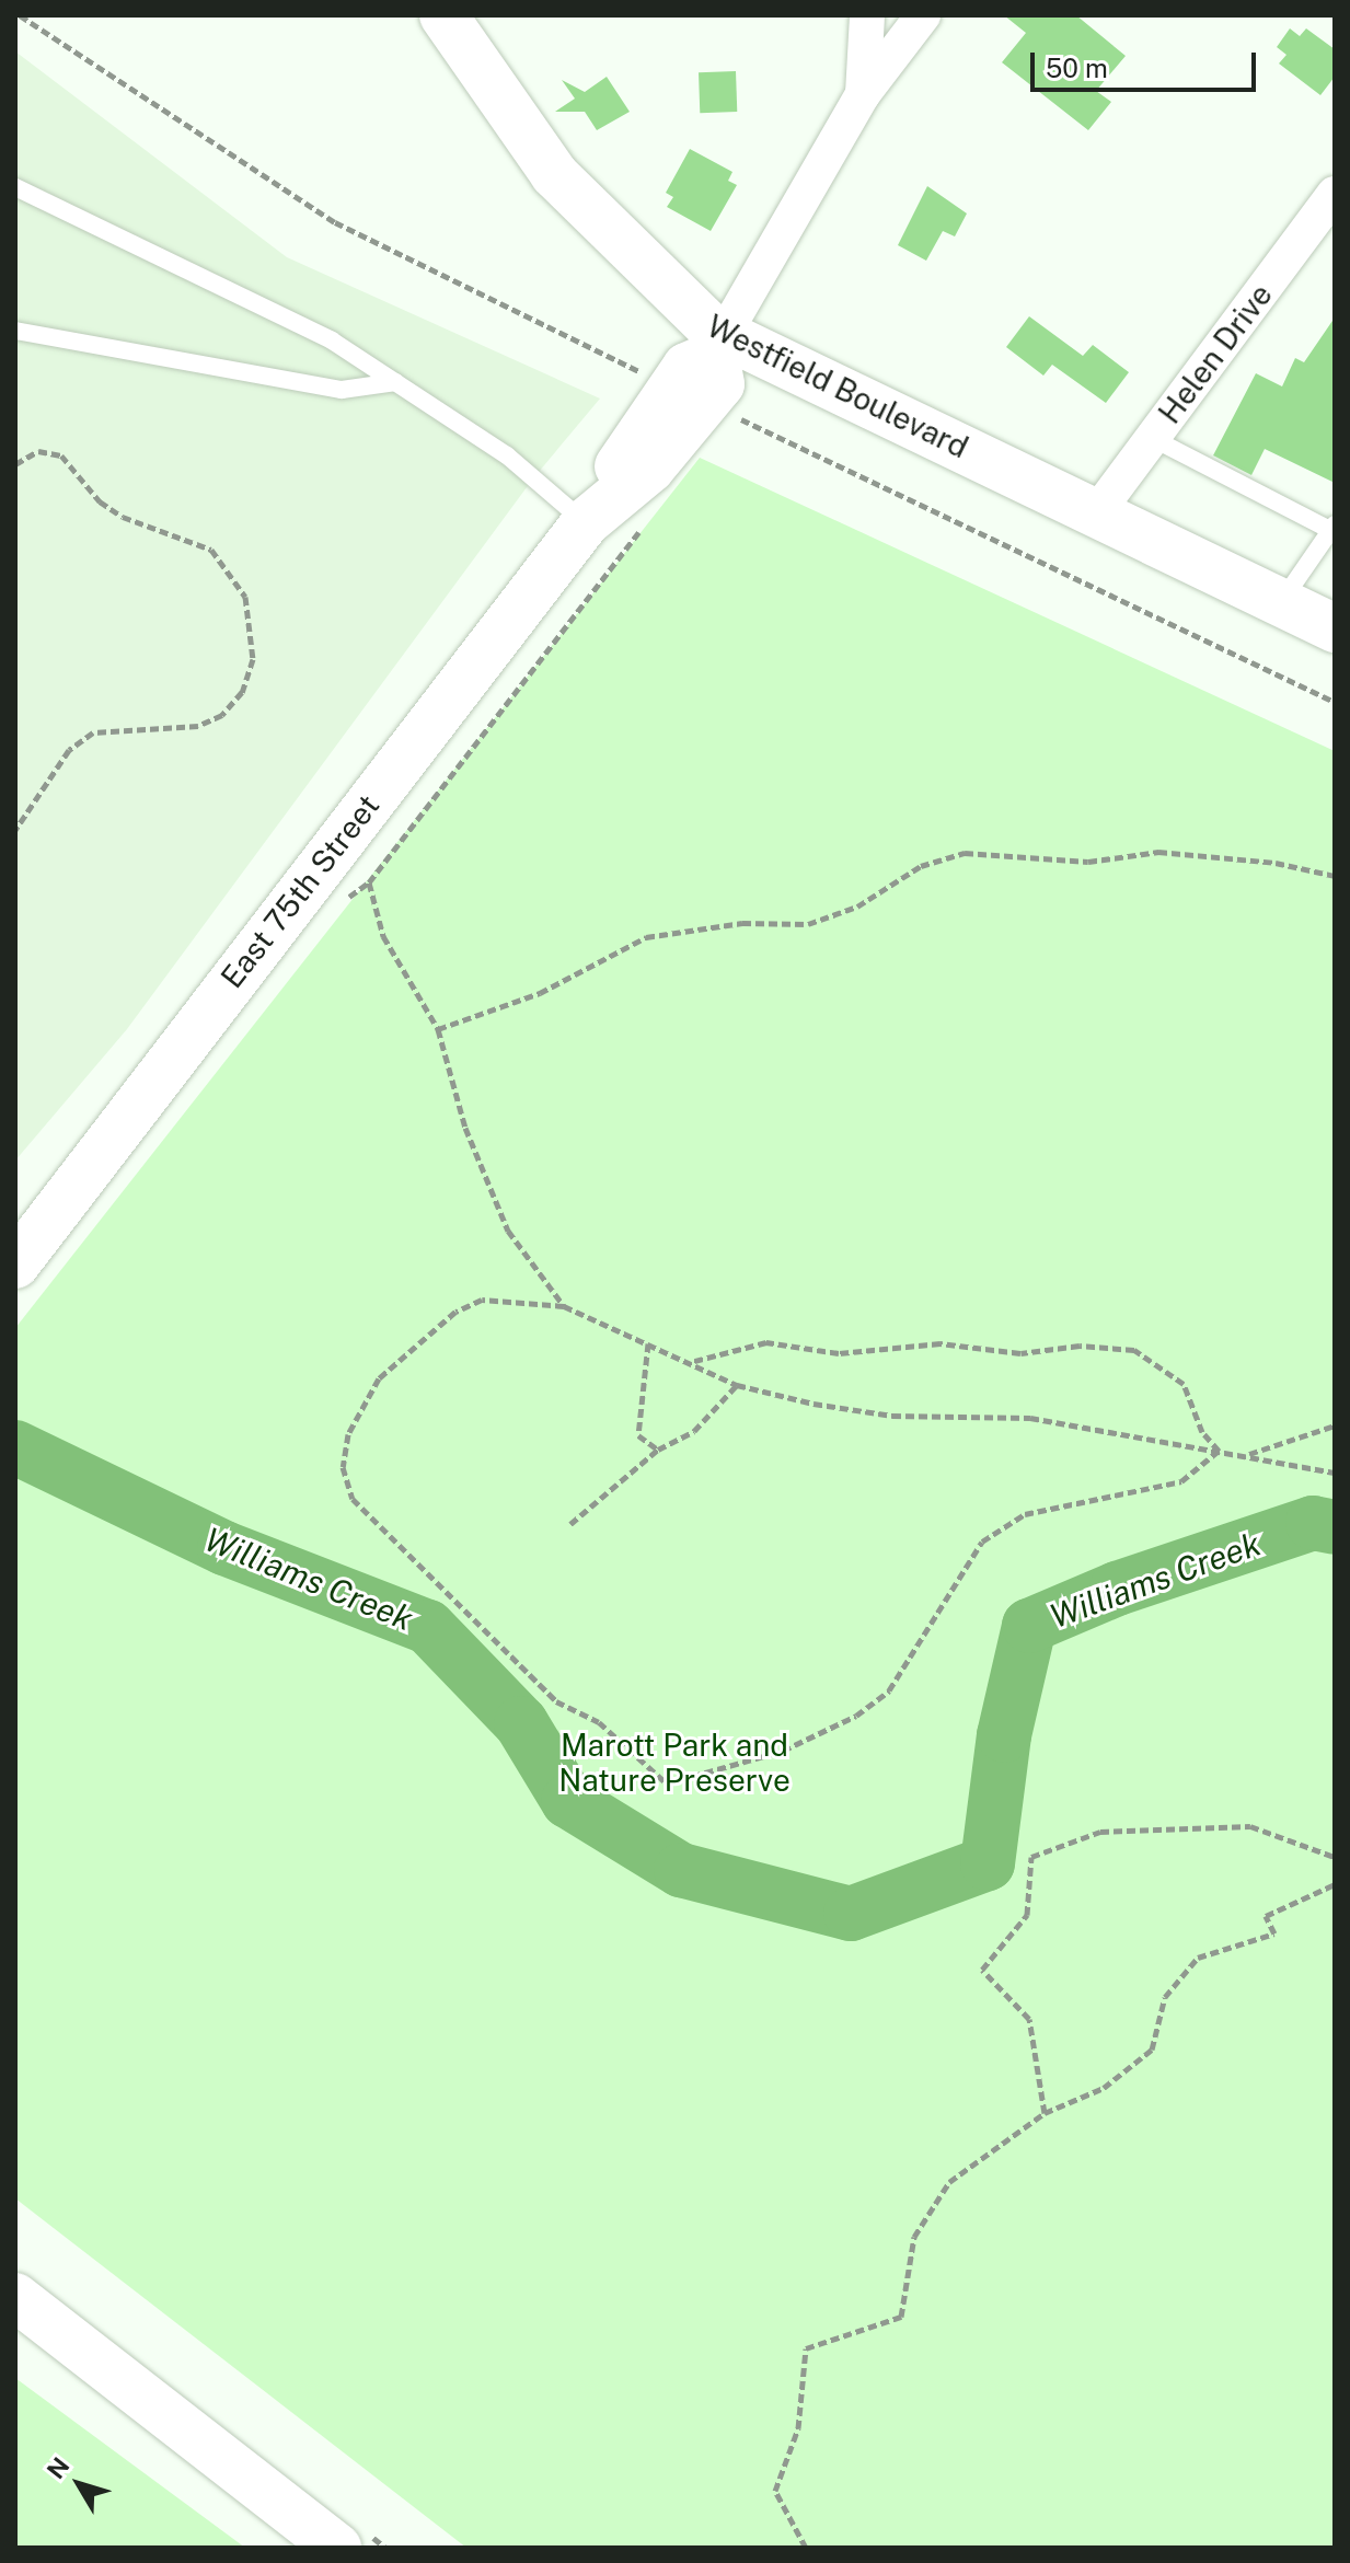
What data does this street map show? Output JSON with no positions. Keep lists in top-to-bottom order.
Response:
{
  "streets": {
    "street": ["Helen Drive", "Westfield Boulevard", "East 75th Street"]
  },
  "crossings": [
    ["Helen Drive", "Westfield Boulevard"],
    ["Westfield Boulevard", "East 75th Street"]
  ],
  "water": ["Williams Creek"],
  "parks": ["Marott Park and Nature Preserve"],
  "scale_bar": "50 m",
  "north": "top left"
}
